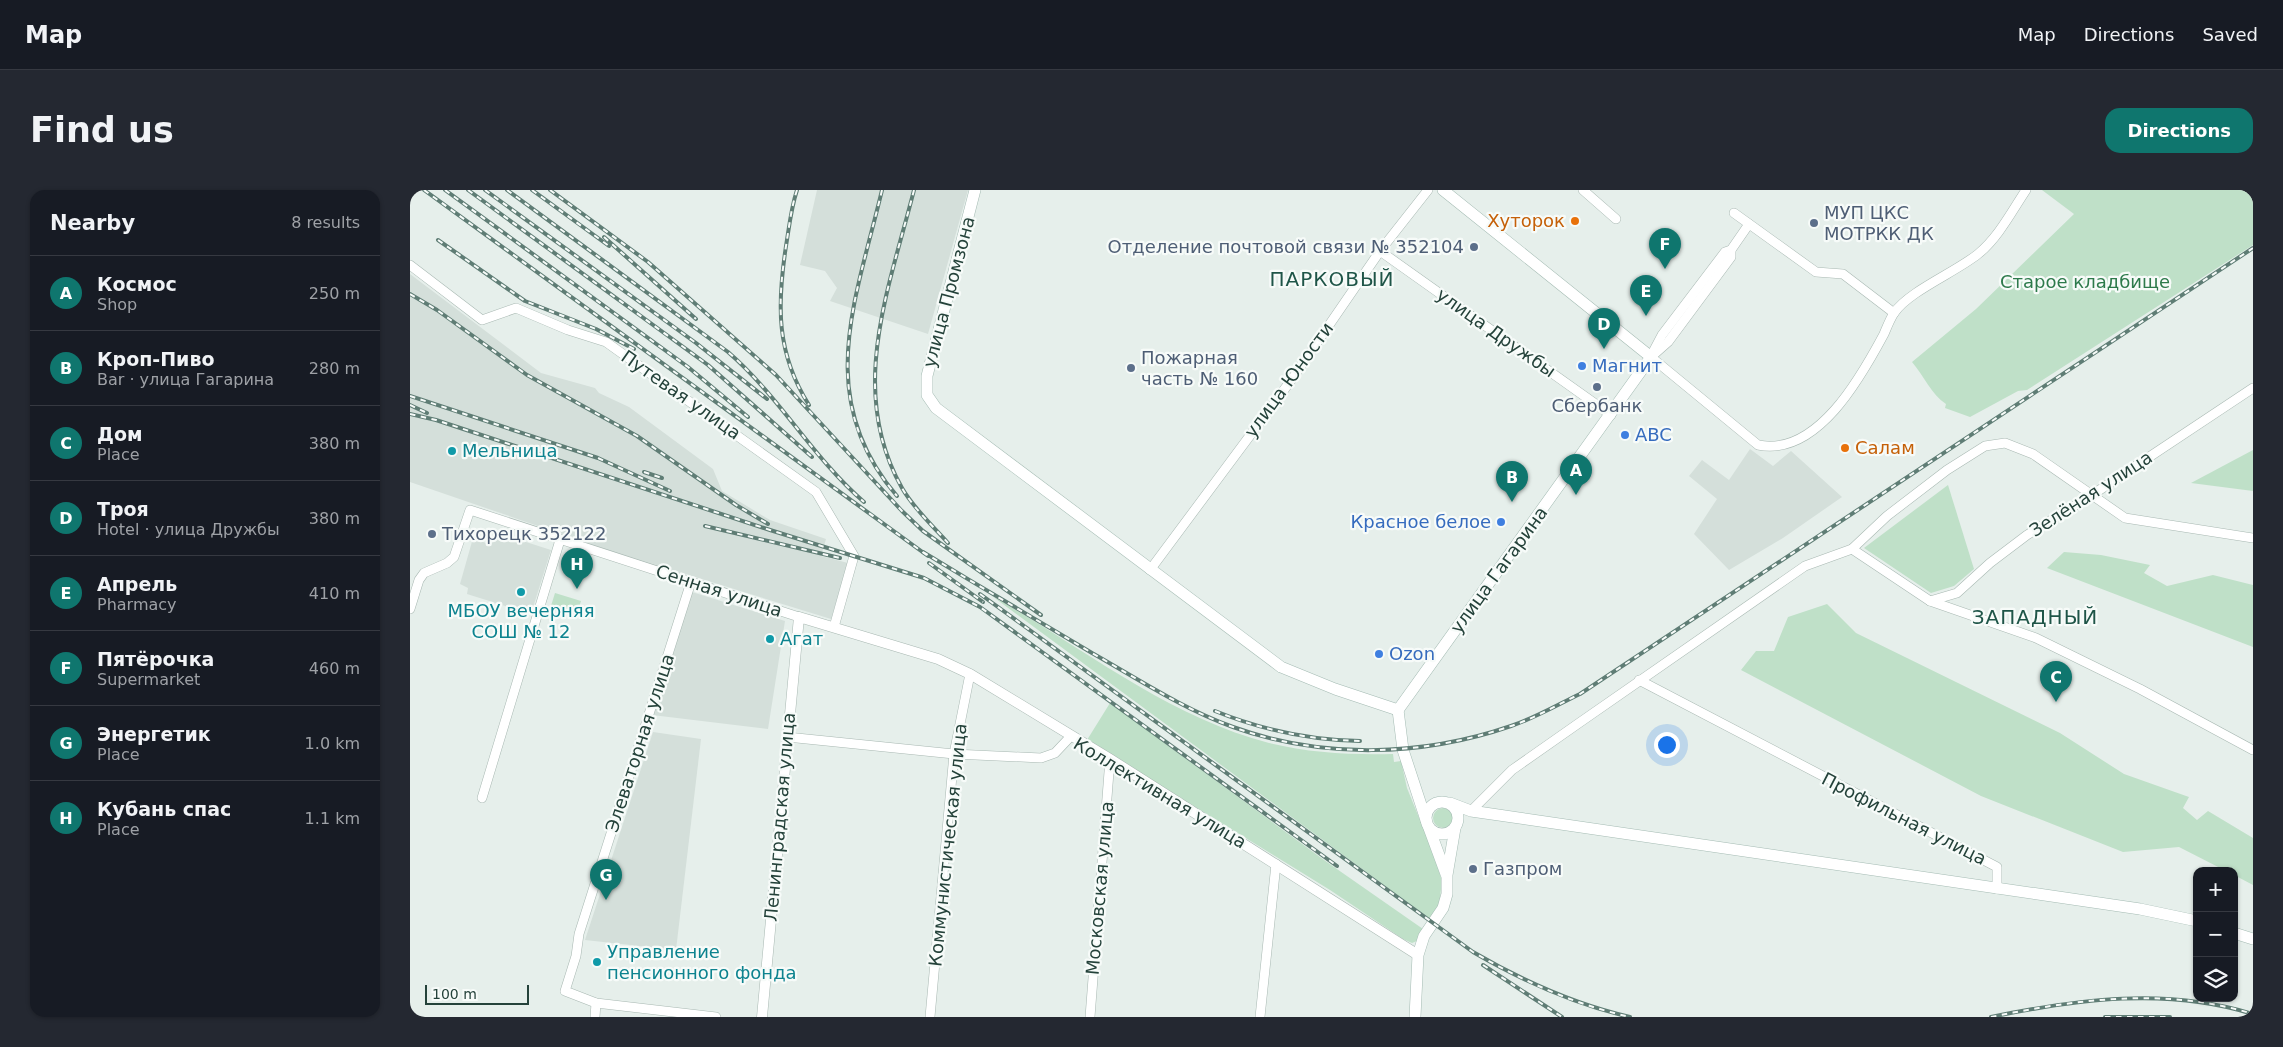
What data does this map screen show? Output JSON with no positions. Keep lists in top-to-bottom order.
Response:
{
  "streets": {
    "main road": ["улица Промзона", "улица Гагарина", "Профильная улица"],
    "street": [
      "улица Дружбы",
      "улица Юности",
      "Путевая улица",
      "Зелёная улица",
      "Сенная улица",
      "Элеваторная улица",
      "Коллективная улица",
      "Ленинградская улица",
      "Коммунистическая улица",
      "Московская улица"
    ]
  },
  "crossings": [
    ["улица Промзона", "улица Юности"],
    ["улица Дружбы", "улица Юности"],
    ["улица Дружбы", "улица Гагарина"],
    ["Путевая улица", "Сенная улица"],
    ["Сенная улица", "Элеваторная улица"],
    ["Сенная улица", "Коллективная улица"],
    ["Сенная улица", "Ленинградская улица"],
    ["Сенная улица", "Коммунистическая улица"],
    ["Коллективная улица", "Ленинградская улица"],
    ["Коллективная улица", "Коммунистическая улица"],
    ["Коллективная улица", "Московская улица"]
  ],
  "districts": ["ПАРКОВЫЙ", "ЗАПАДНЫЙ"],
  "parks": ["Старое кладбище"],
  "places": [
    "Хуторок",
    "МУП ЦКС МОТРКК ДК",
    "Отделение почтовой связи № 352104",
    "Магнит",
    "Пожарная часть № 160",
    "Сбербанк",
    "ABC",
    "Салам",
    "Мельница",
    "Красное белое",
    "Тихорецк 352122",
    "МБОУ вечерняя СОШ № 12",
    "Агат",
    "Ozon",
    "Газпром",
    "Управление пенсионного фонда"
  ],
  "scale_bar": "100 m",
  "page": {
    "header": "Map",
    "nav": ["Map", "Directions", "Saved"],
    "buttons": "Directions",
    "title": "Find us",
    "heading": ["Nearby", "8 results"],
    "pins": [
      "F",
      "E",
      "D",
      "A",
      "B",
      "H",
      "C",
      "G"
    ],
    "list": [
      {
        "mark": "A",
        "name": "Космос",
        "note": "Shop",
        "value": "250 m"
      },
      {
        "mark": "B",
        "name": "Кроп-Пиво",
        "note": "Bar · улица Гагарина",
        "value": "280 m"
      },
      {
        "mark": "C",
        "name": "Дом",
        "note": "Place",
        "value": "380 m"
      },
      {
        "mark": "D",
        "name": "Троя",
        "note": "Hotel · улица Дружбы",
        "value": "380 m"
      },
      {
        "mark": "E",
        "name": "Апрель",
        "note": "Pharmacy",
        "value": "410 m"
      },
      {
        "mark": "F",
        "name": "Пятёрочка",
        "note": "Supermarket",
        "value": "460 m"
      },
      {
        "mark": "G",
        "name": "Энергетик",
        "note": "Place",
        "value": "1.0 km"
      },
      {
        "mark": "H",
        "name": "Кубань спас",
        "note": "Place",
        "value": "1.1 km"
      }
    ],
    "map_buttons": ["+", "−"],
    "scale": "100 m"
  }
}
